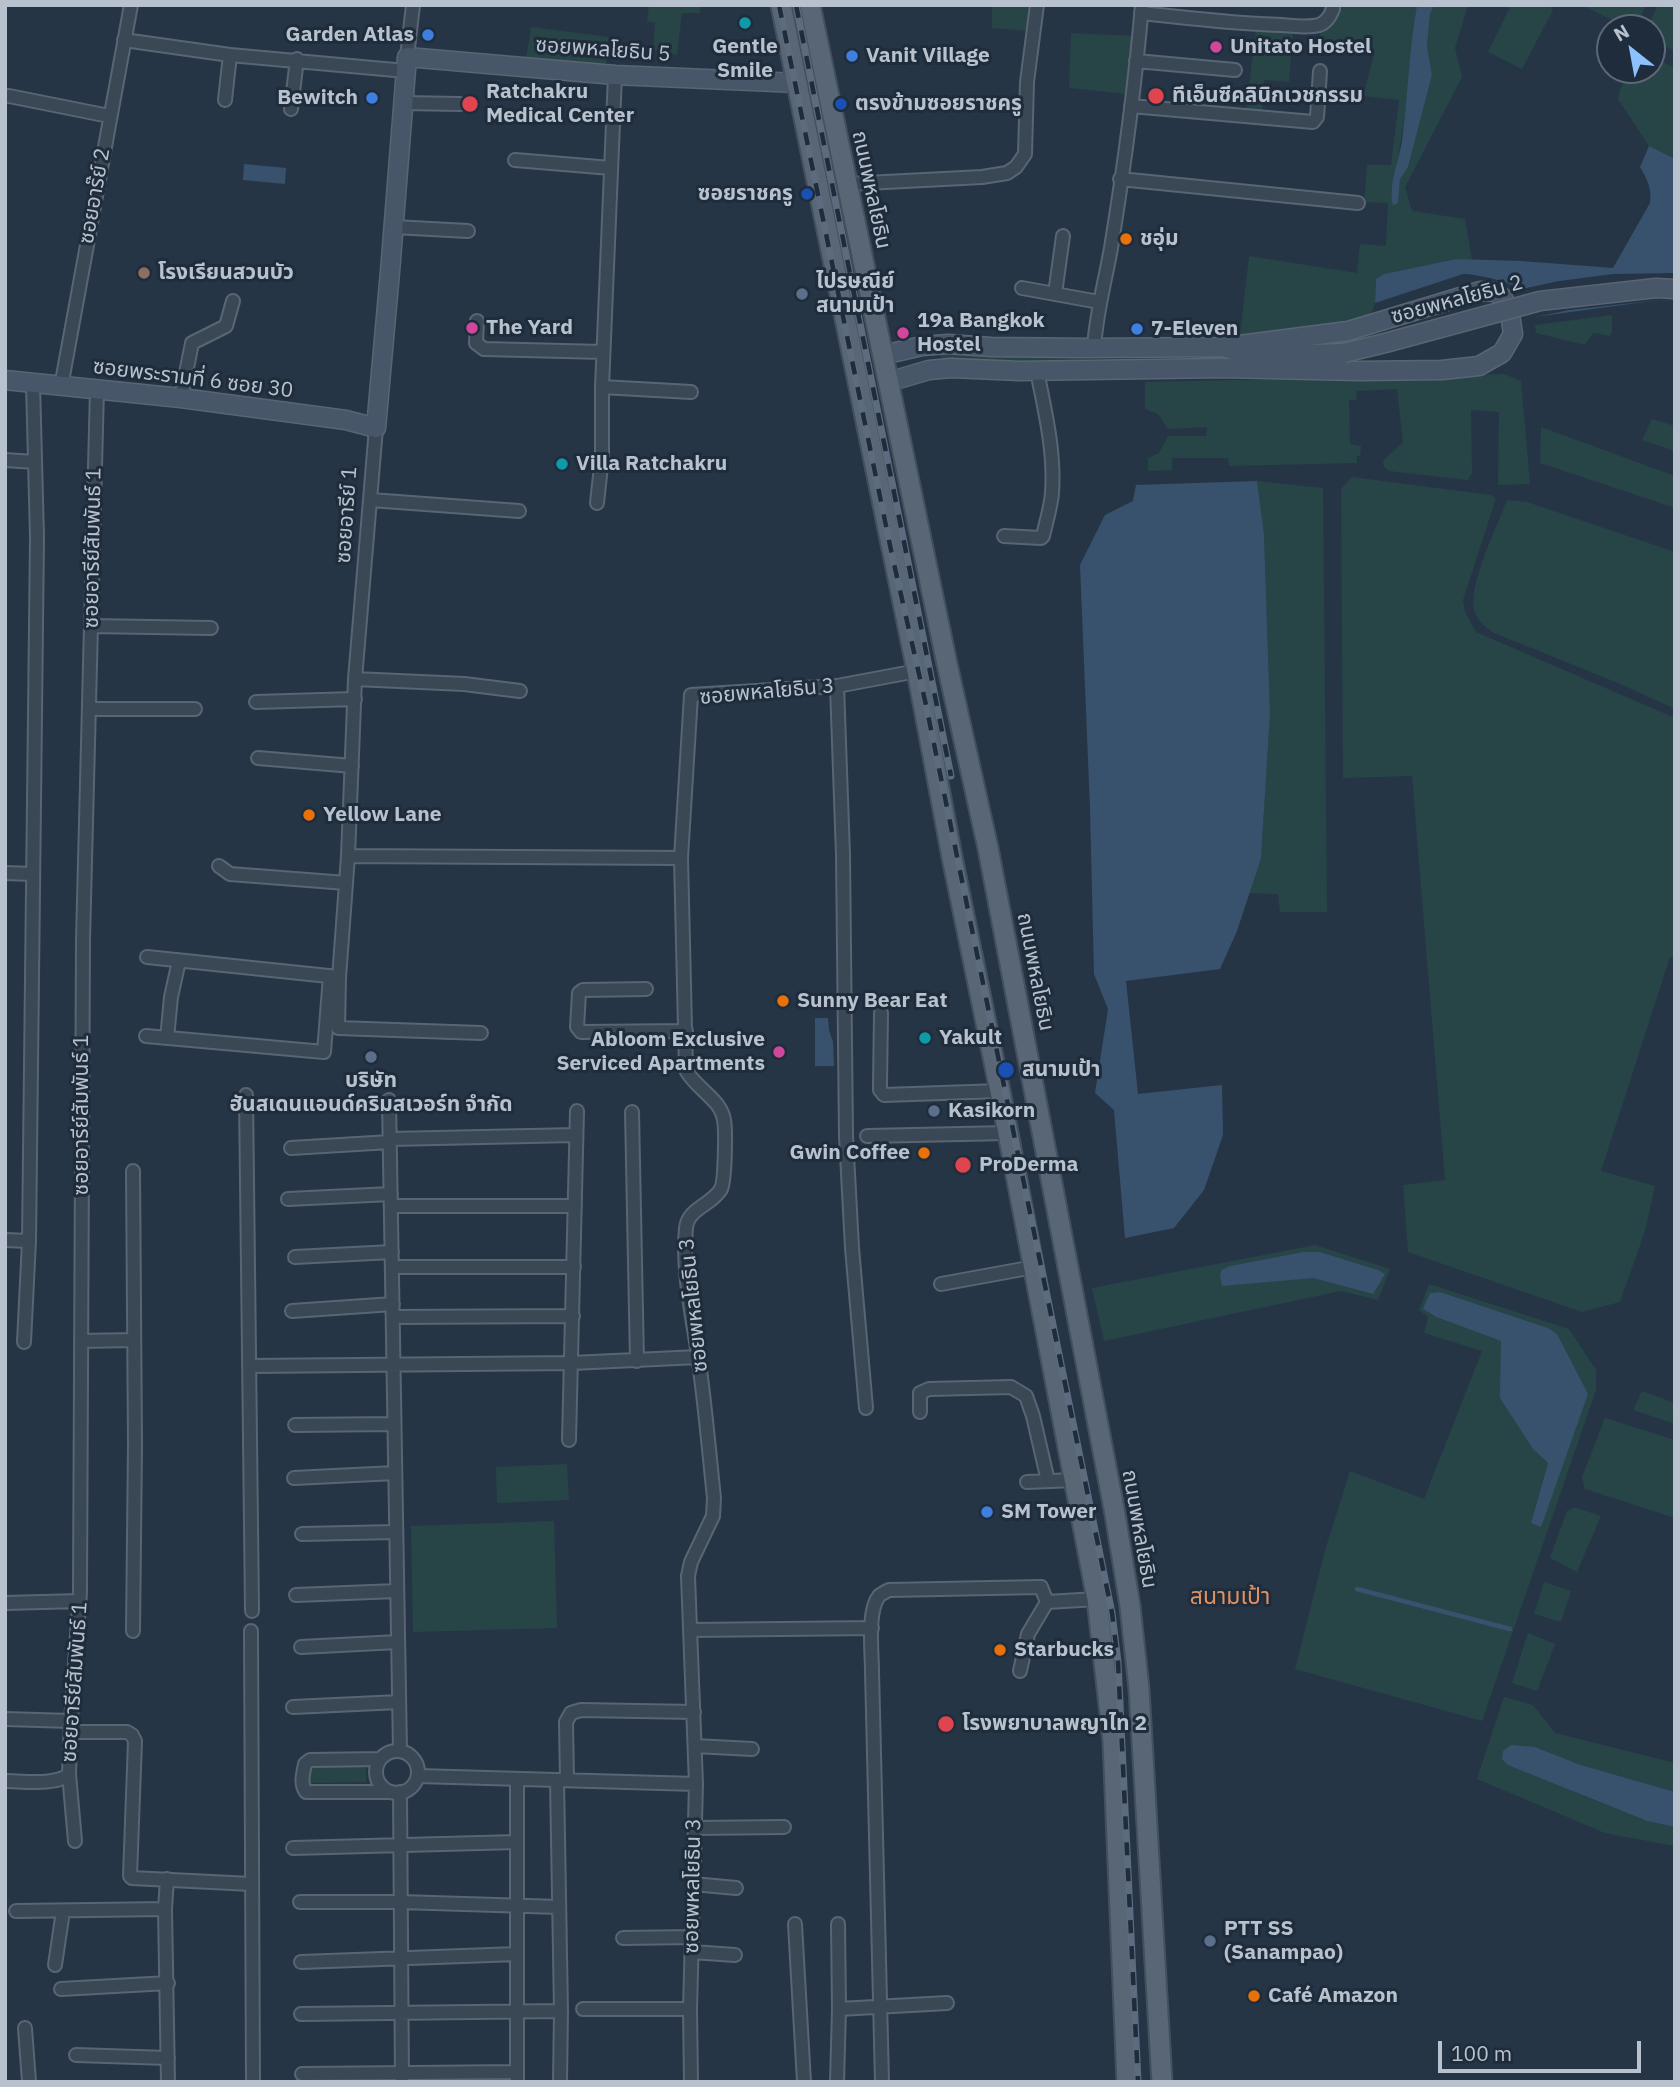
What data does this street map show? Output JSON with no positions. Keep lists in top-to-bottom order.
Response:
{
  "streets": {
    "main road": ["ถนนพหลโยธิน"],
    "street": [
      "ซอยพหลโยธิน 5",
      "ซอยอาร๊ย์ 2",
      "ซอยพหลโยธิน 2",
      "ซอยพระรามที่ 6 ซอย 30",
      "ซอยอารีย์ 1",
      "ซอยอารีย์สัมพันธ์ 1",
      "ซอยพหลโยธิน 3"
    ]
  },
  "crossings": [
    ["ซอยพหลโยธิน 5", "ซอยอารีย์ 1"],
    ["ถนนพหลโยธิน", "ซอยพหลโยธิน 2"],
    ["ซอยอาร๊ย์ 2", "ซอยพระรามที่ 6 ซอย 30"],
    ["ซอยพระรามที่ 6 ซอย 30", "ซอยอารีย์ 1"],
    ["ซอยพระรามที่ 6 ซอย 30", "ซอยอารีย์สัมพันธ์ 1"]
  ],
  "districts": ["สนามเป้า"],
  "places": [
    "Gentle Smile",
    "Garden Atlas",
    "Unitato Hostel",
    "Vanit Village",
    "ทีเอ็นซีคลินิกเวชกรรม",
    "Bewitch",
    "Ratchakru Medical Center",
    "ตรงข้ามซอยราชครู",
    "ซอยราชครู",
    "ชอุ่ม",
    "โรงเรียนสวนบัว",
    "ไปรษณีย์ สนามเป้า",
    "The Yard",
    "7-Eleven",
    "19a Bangkok Hostel",
    "Villa Ratchakru",
    "Yellow Lane",
    "Sunny Bear Eat",
    "Yakult",
    "Abloom Exclusive Serviced Apartments",
    "บริษัท ฮันสเดนแอนด์คริมสเวอร์ท จำกัด",
    "สนามเป้า",
    "Kasikorn",
    "Gwin Coffee",
    "ProDerma",
    "SM Tower",
    "Starbucks",
    "โรงพยาบาลพญาไท 2",
    "PTT SS (Sanampao)",
    "Café Amazon"
  ],
  "scale_bar": "100 m",
  "north": "top left"
}
